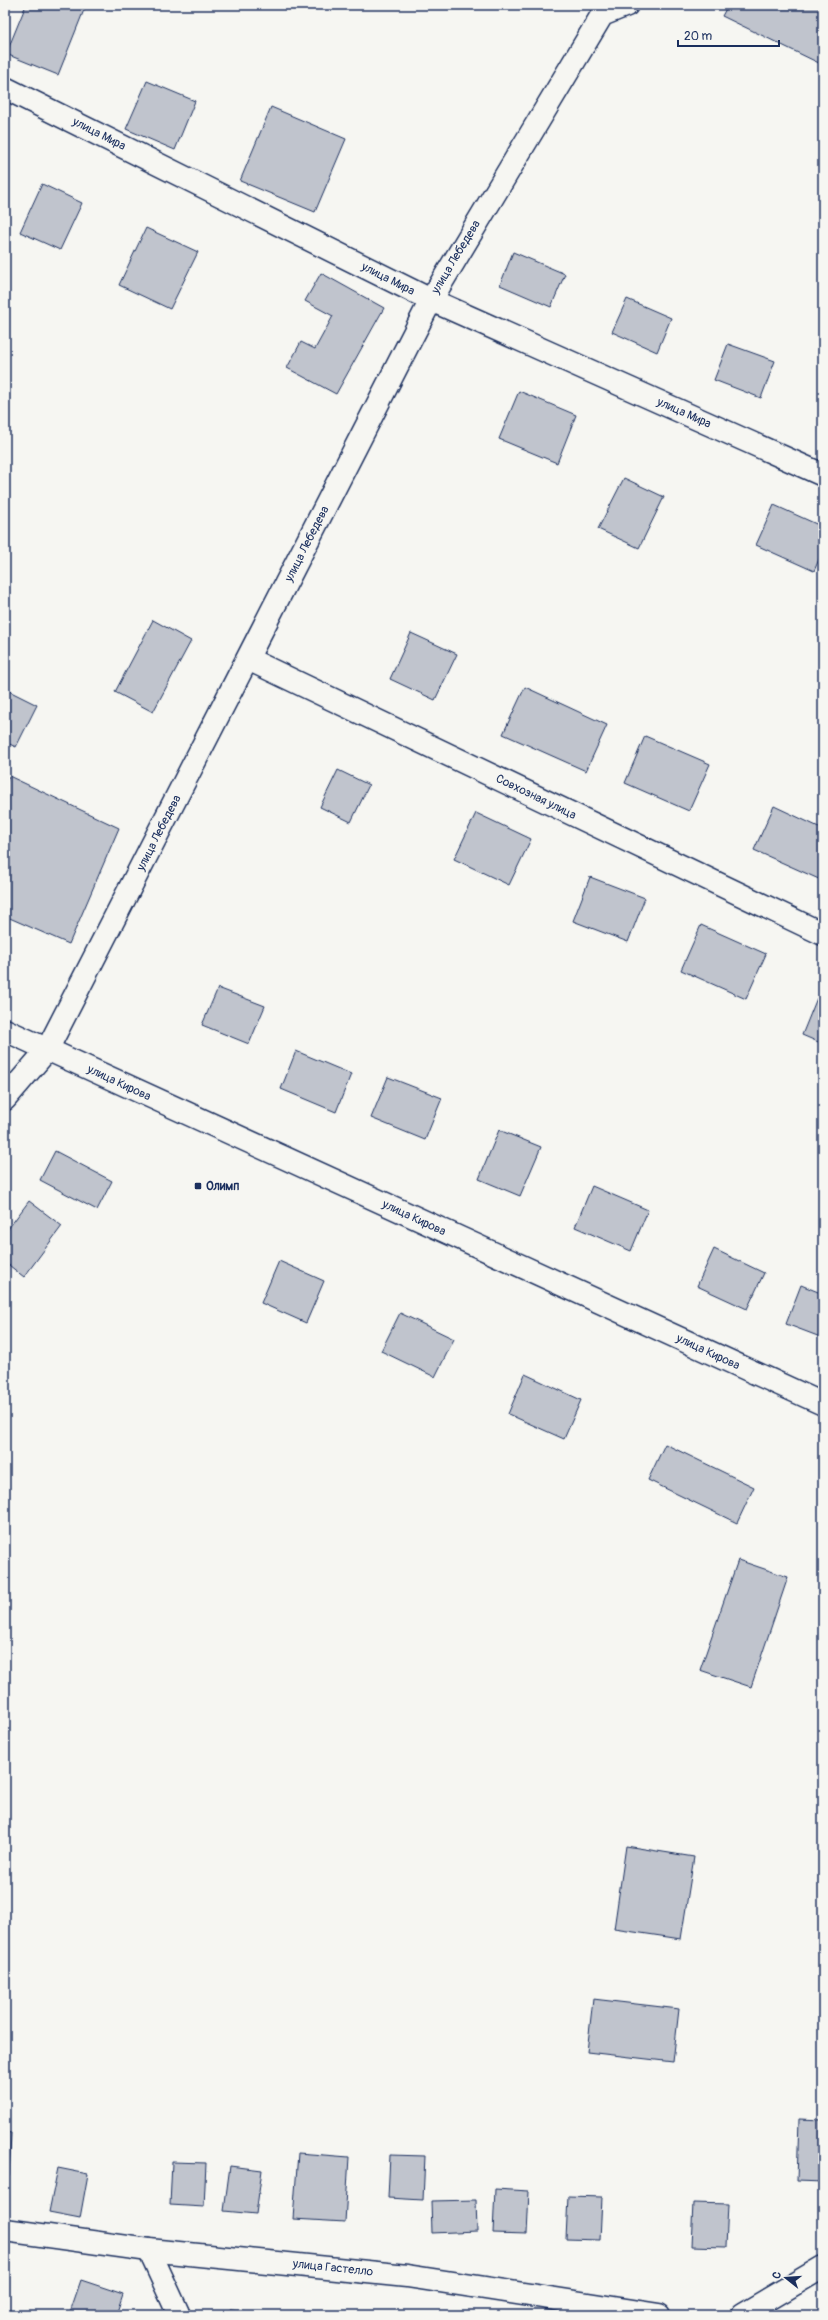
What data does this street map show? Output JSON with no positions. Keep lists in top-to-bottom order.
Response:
{
  "streets": {
    "street": [
      "улица Мира",
      "улица Лебедева",
      "Совхозная улица",
      "улица Кирова",
      "улица Гастелло"
    ]
  },
  "crossings": [
    ["улица Мира", "улица Лебедева"],
    ["улица Лебедева", "Совхозная улица"],
    ["улица Лебедева", "улица Кирова"]
  ],
  "places": {
    "transit": ["Олимп"]
  },
  "scale_bar": "20 m",
  "north": "left"
}
